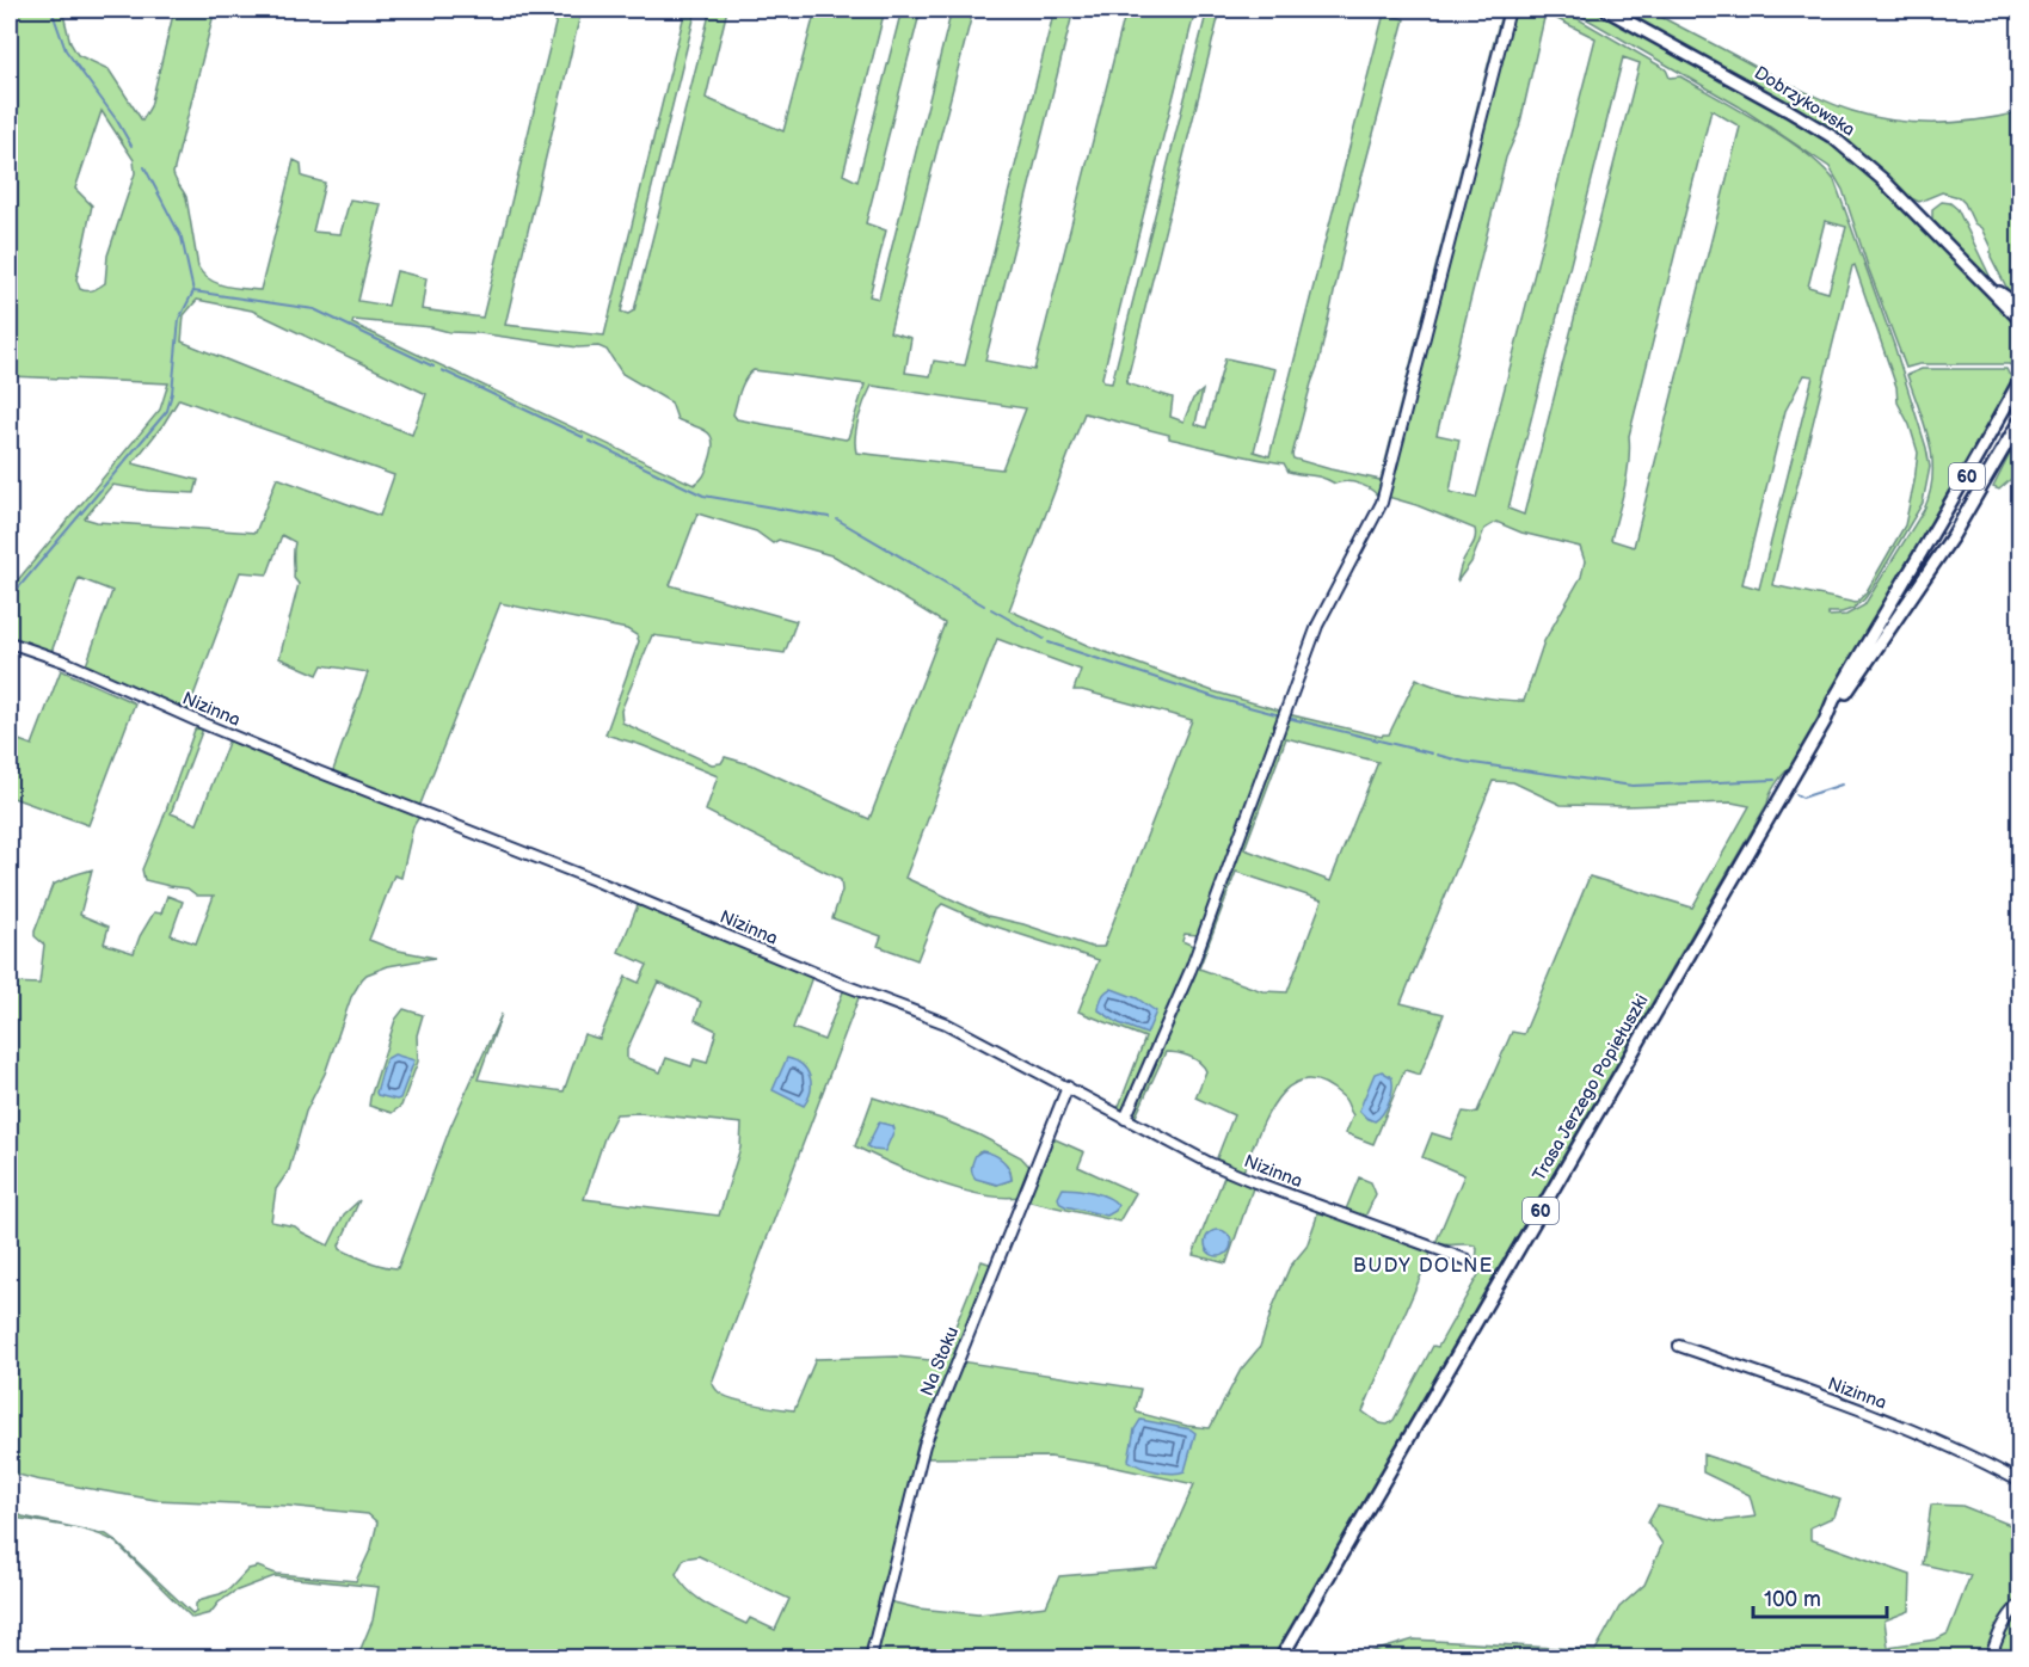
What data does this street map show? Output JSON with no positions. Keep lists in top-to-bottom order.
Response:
{
  "streets": {
    "main road": ["Dobrzykowska", "60", "Trasa Jerzego Popiełuszki"],
    "street": ["Nizinna", "Na Stoku"]
  },
  "crossings": [
    ["Nizinna", "Na Stoku"]
  ],
  "districts": ["BUDY DOLNE"],
  "scale_bar": "100 m"
}
